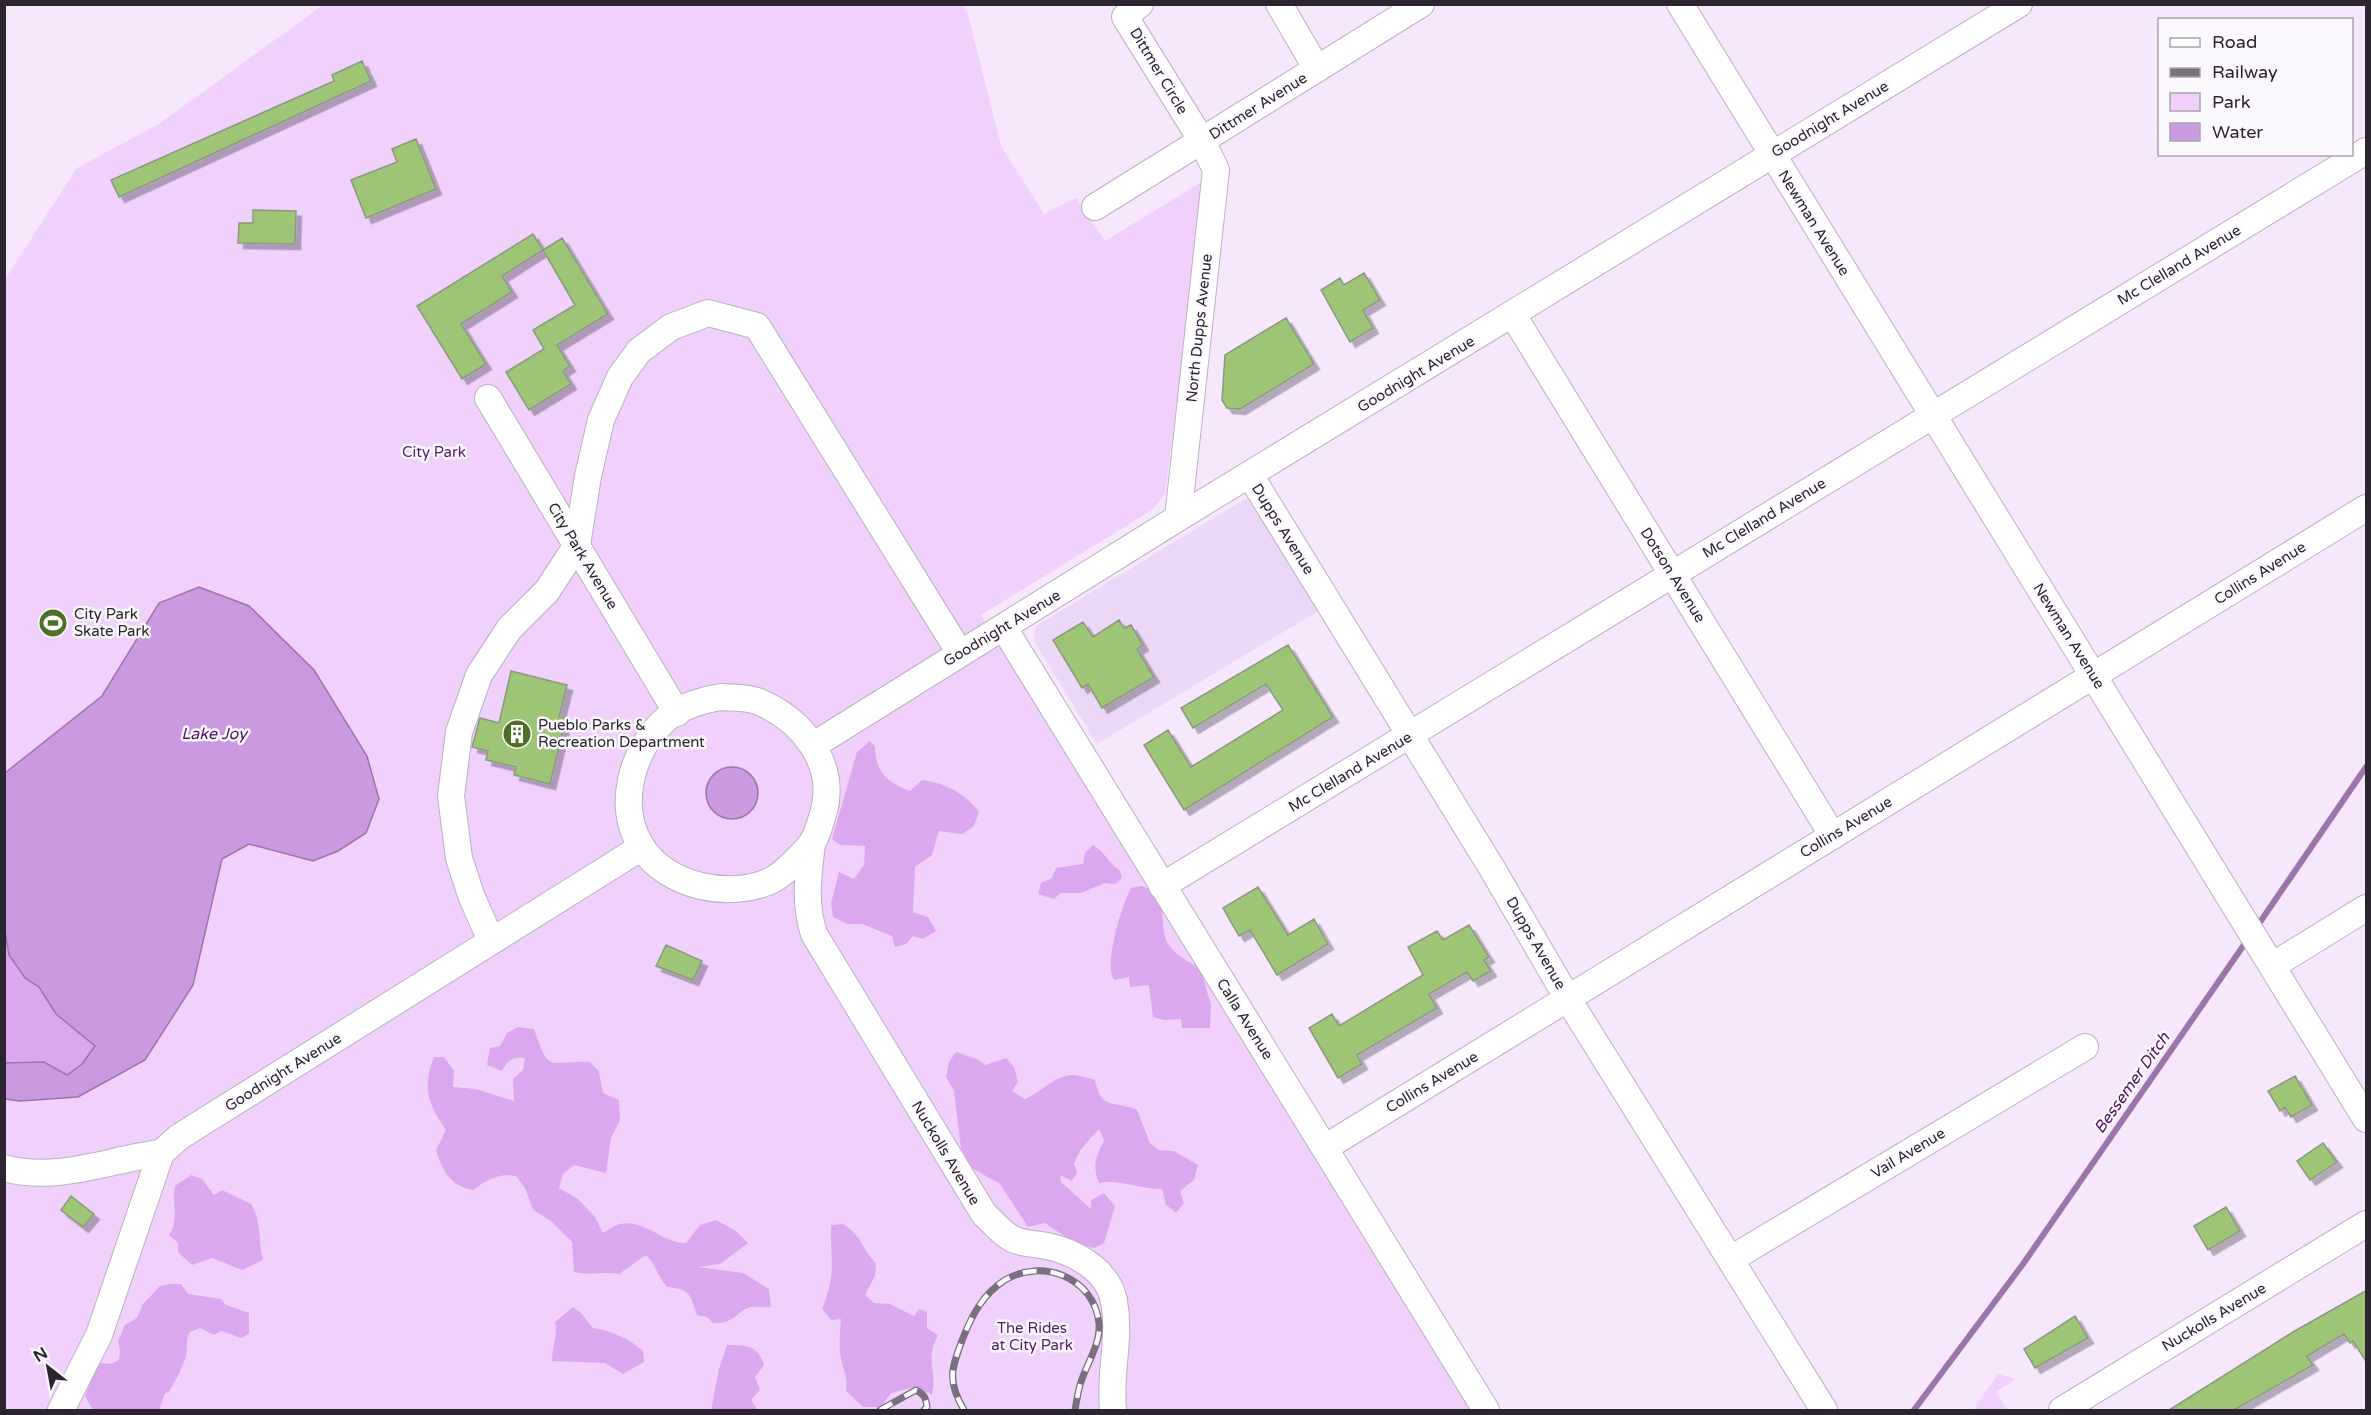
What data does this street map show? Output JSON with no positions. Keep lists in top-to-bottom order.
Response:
{
  "streets": {
    "street": [
      "Dittmer Circle",
      "Dittmer Avenue",
      "Goodnight Avenue",
      "Newman Avenue",
      "Mc Clelland Avenue",
      "North Dupps Avenue",
      "Dupps Avenue",
      "City Park Avenue",
      "Collins Avenue",
      "Dotson Avenue",
      "Calla Avenue",
      "Nuckolls Avenue",
      "Vail Avenue"
    ]
  },
  "crossings": [
    ["Dittmer Circle", "Dittmer Avenue"],
    ["Dittmer Circle", "North Dupps Avenue"],
    ["Dittmer Avenue", "North Dupps Avenue"],
    ["Goodnight Avenue", "Newman Avenue"],
    ["Goodnight Avenue", "North Dupps Avenue"],
    ["Goodnight Avenue", "Dupps Avenue"],
    ["Goodnight Avenue", "City Park Avenue"],
    ["Goodnight Avenue", "Dotson Avenue"],
    ["Goodnight Avenue", "Calla Avenue"],
    ["Goodnight Avenue", "Nuckolls Avenue"],
    ["Newman Avenue", "Mc Clelland Avenue"],
    ["Newman Avenue", "Collins Avenue"],
    ["Mc Clelland Avenue", "Dupps Avenue"],
    ["Mc Clelland Avenue", "Dotson Avenue"],
    ["Mc Clelland Avenue", "Calla Avenue"],
    ["Dupps Avenue", "Collins Avenue"],
    ["Dupps Avenue", "Vail Avenue"],
    ["City Park Avenue", "Nuckolls Avenue"],
    ["Collins Avenue", "Dotson Avenue"],
    ["Collins Avenue", "Calla Avenue"]
  ],
  "water": ["Lake Joy", "Bessemer Ditch"],
  "parks": ["City Park", "The Rides at City Park"],
  "places": {
    "sports": ["City Park Skate Park"],
    "building": ["Pueblo Parks & Recreation Department"]
  },
  "legend": [
    "Road",
    "Railway",
    "Park",
    "Water"
  ],
  "north": "top left"
}
